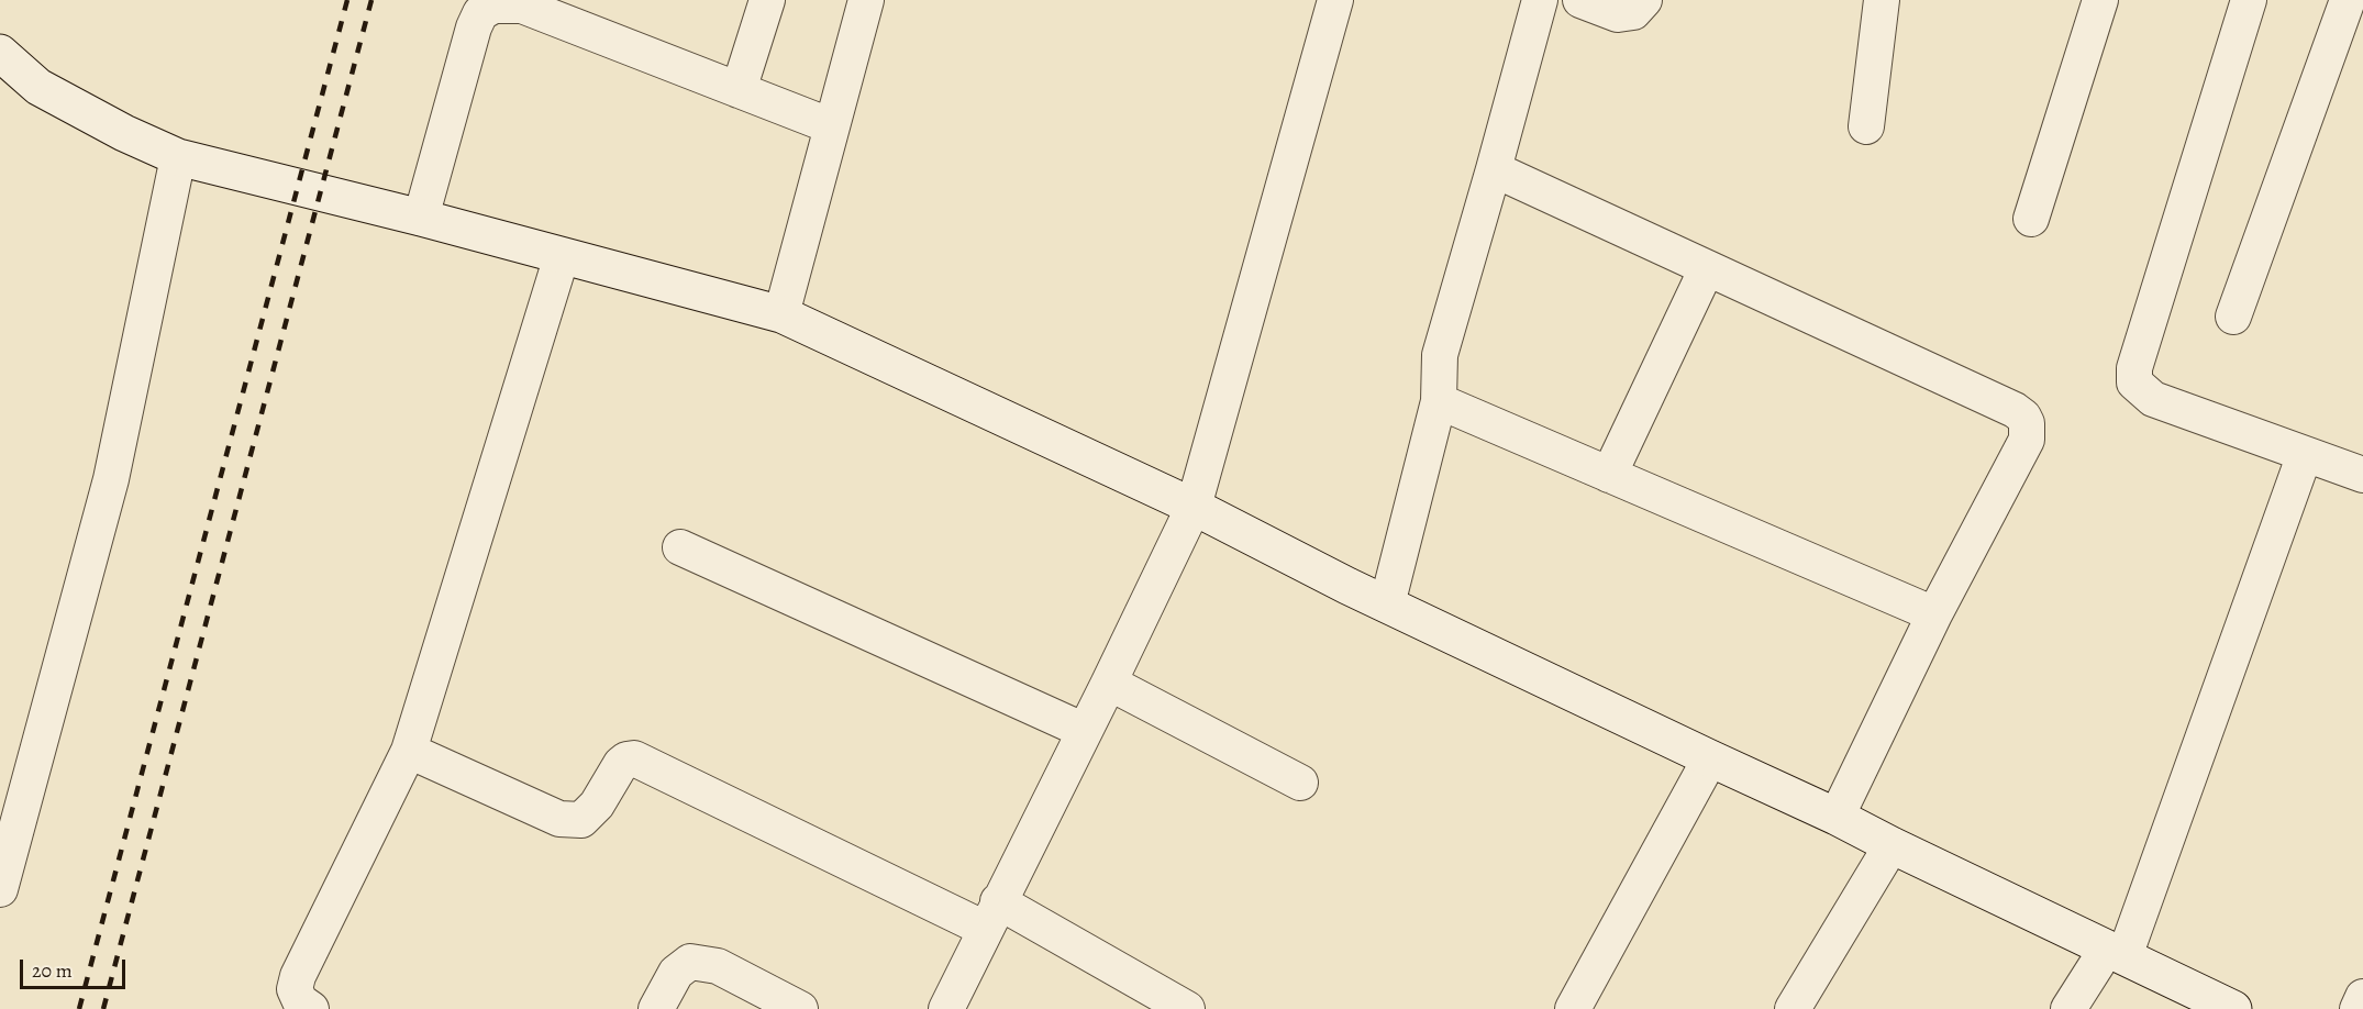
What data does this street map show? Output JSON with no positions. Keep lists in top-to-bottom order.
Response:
{
  "scale_bar": "20 m"
}
